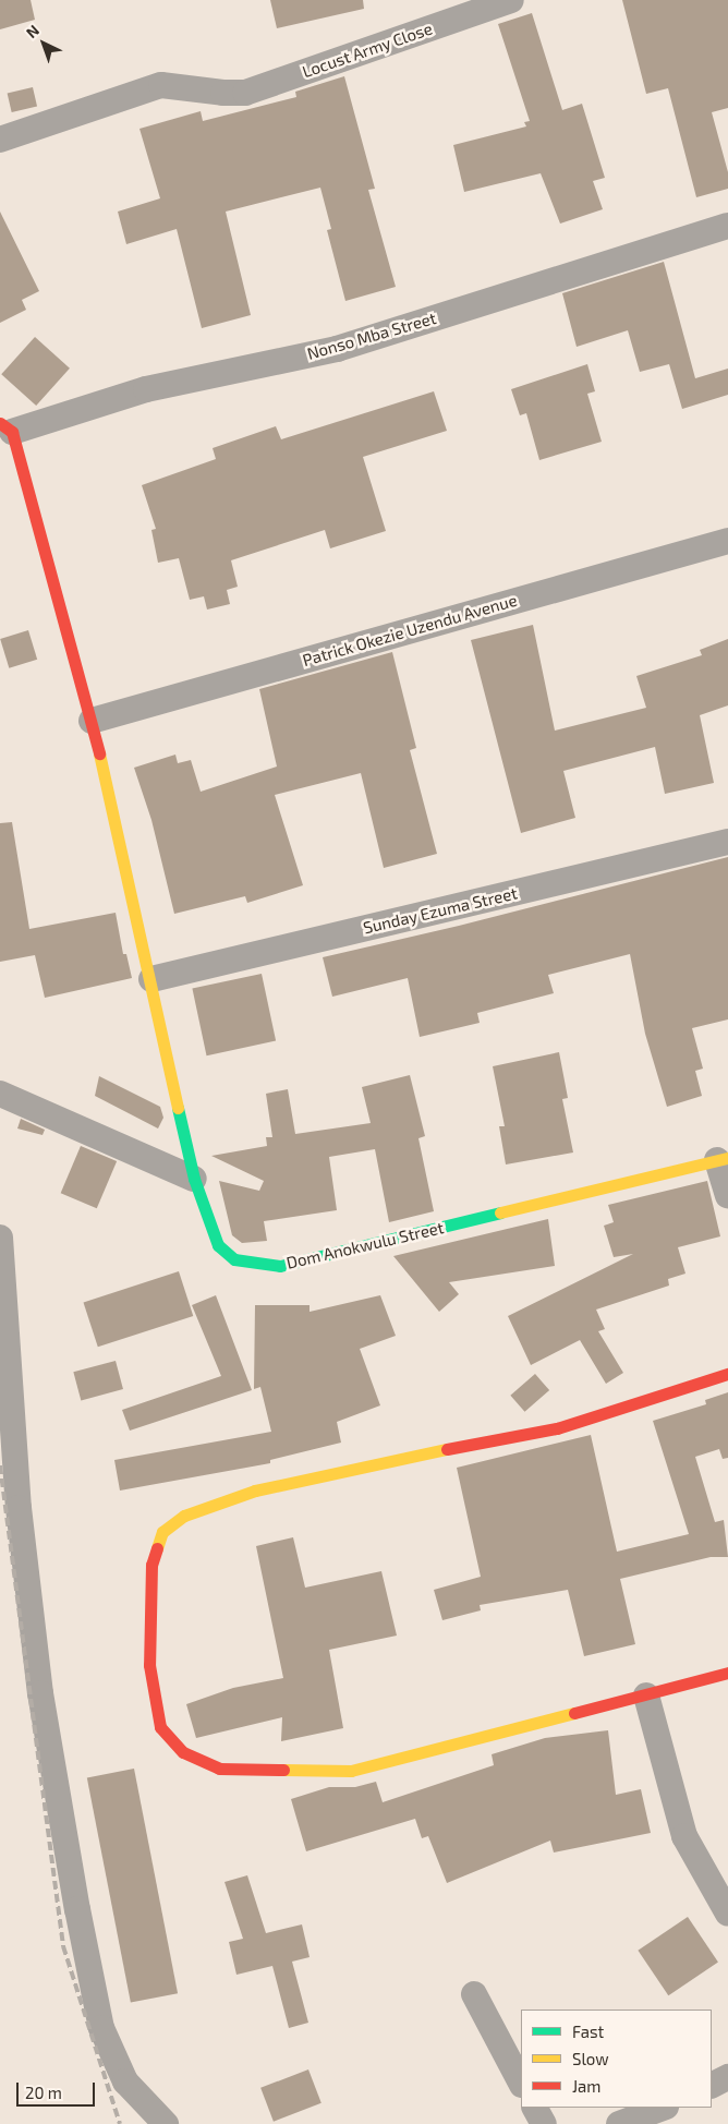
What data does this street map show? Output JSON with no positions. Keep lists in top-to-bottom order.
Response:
{
  "streets": {
    "street": [
      "Locust Army Close",
      "Nonso Mba Street",
      "Patrick Okezie Uzendu Avenue",
      "Sunday Ezuma Street",
      "Dom Anokwulu Street"
    ]
  },
  "crossings": [
    ["Nonso Mba Street", "Dom Anokwulu Street"],
    ["Patrick Okezie Uzendu Avenue", "Dom Anokwulu Street"],
    ["Sunday Ezuma Street", "Dom Anokwulu Street"]
  ],
  "legend": ["Fast", "Slow", "Jam"],
  "scale_bar": "20 m",
  "north": "top left"
}
